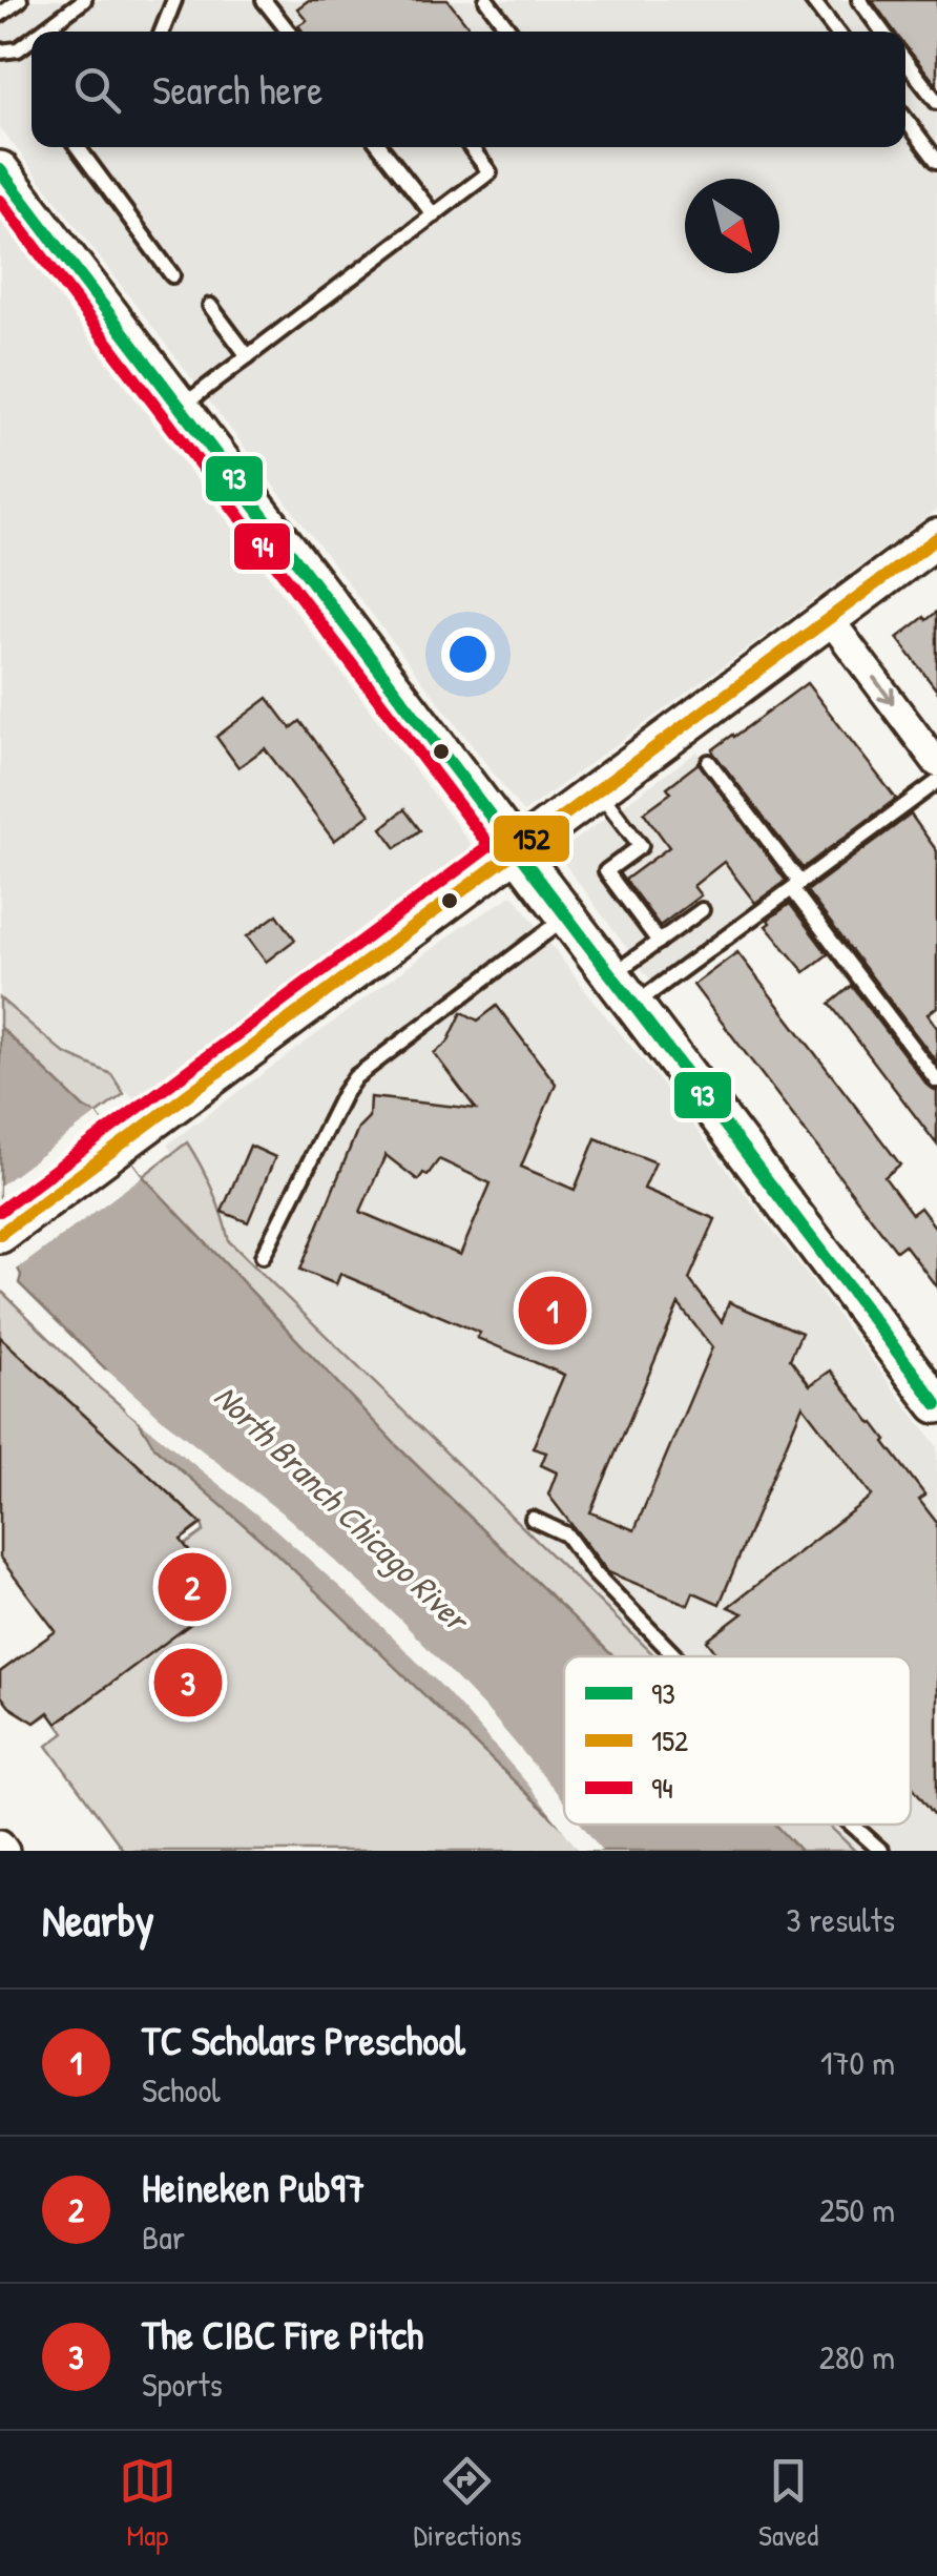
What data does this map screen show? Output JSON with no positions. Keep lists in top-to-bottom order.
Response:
{
  "water": ["North Branch Chicago River"],
  "lines": ["transit line 93", "transit line 94", "transit line 152"],
  "legend": ["93", "152", "94"],
  "north": "bottom right",
  "page": {
    "search": "Search here",
    "pins": ["1", "2", "3"],
    "heading": ["Nearby", "3 results"],
    "list": [
      {
        "mark": "1",
        "name": "TC Scholars Preschool",
        "note": "School",
        "value": "170 m"
      },
      {
        "mark": "2",
        "name": "Heineken Pub97",
        "note": "Bar",
        "value": "250 m"
      },
      {
        "mark": "3",
        "name": "The CIBC Fire Pitch",
        "note": "Sports",
        "value": "280 m"
      }
    ],
    "nav": ["Map", "Directions", "Saved"]
  }
}
